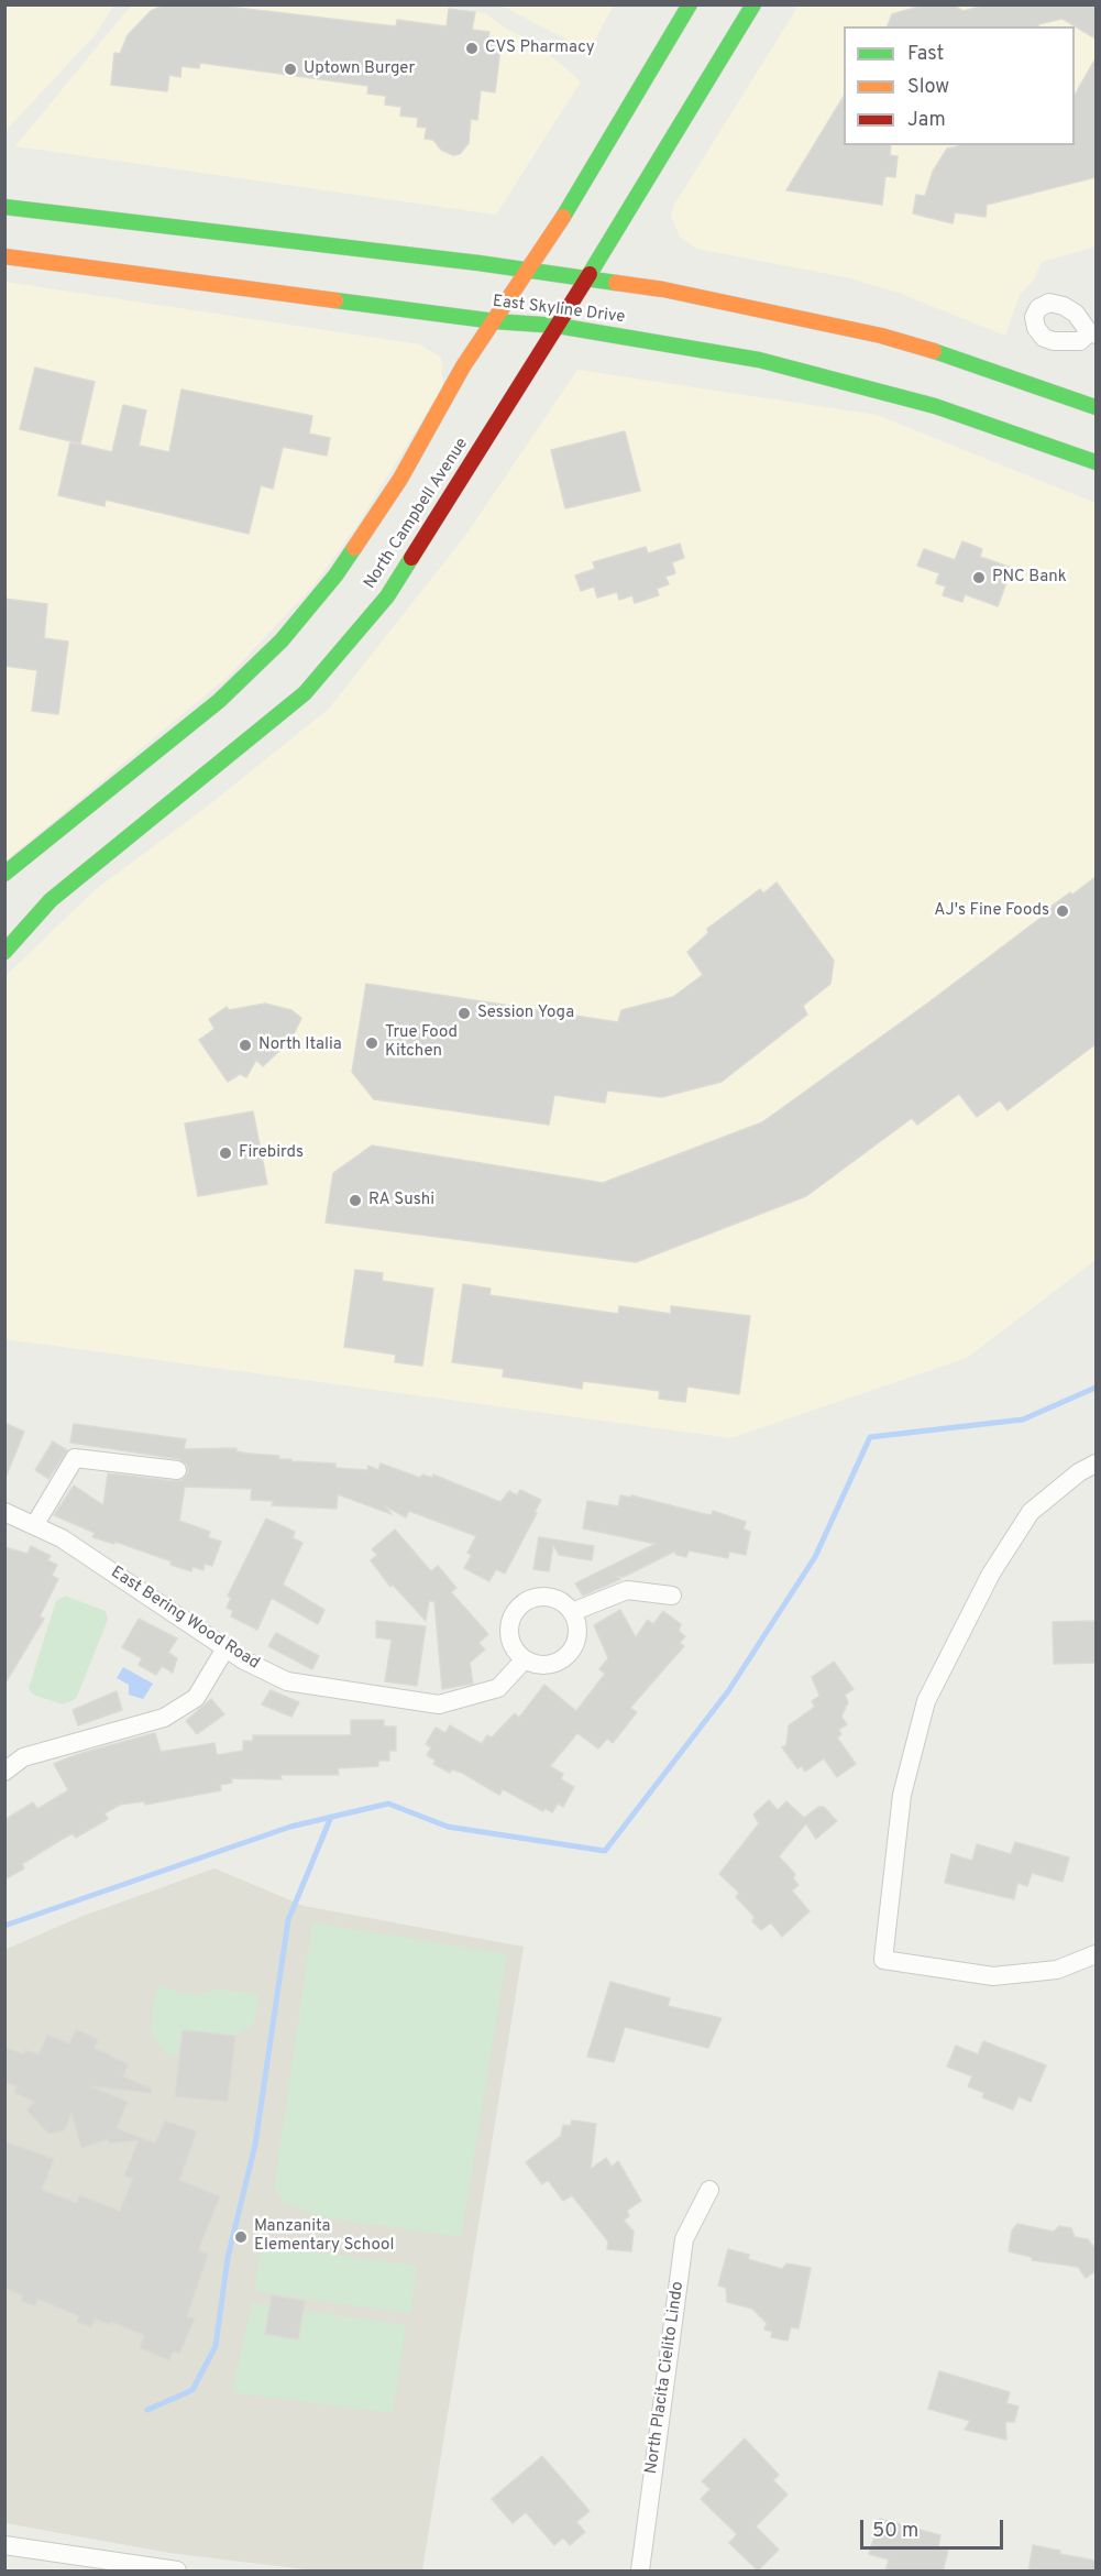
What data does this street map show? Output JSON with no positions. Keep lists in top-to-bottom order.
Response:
{
  "streets": {
    "main road": ["East Skyline Drive", "North Campbell Avenue"],
    "street": ["East Bering Wood Road", "North Placita Cielito Lindo"]
  },
  "crossings": [
    ["East Skyline Drive", "North Campbell Avenue"]
  ],
  "places": [
    "CVS Pharmacy",
    "Uptown Burger",
    "PNC Bank",
    "AJ's Fine Foods",
    "Session Yoga",
    "True Food Kitchen",
    "North Italia",
    "Firebirds",
    "RA Sushi",
    "Manzanita Elementary School"
  ],
  "legend": ["Fast", "Slow", "Jam"],
  "scale_bar": "50 m"
}
